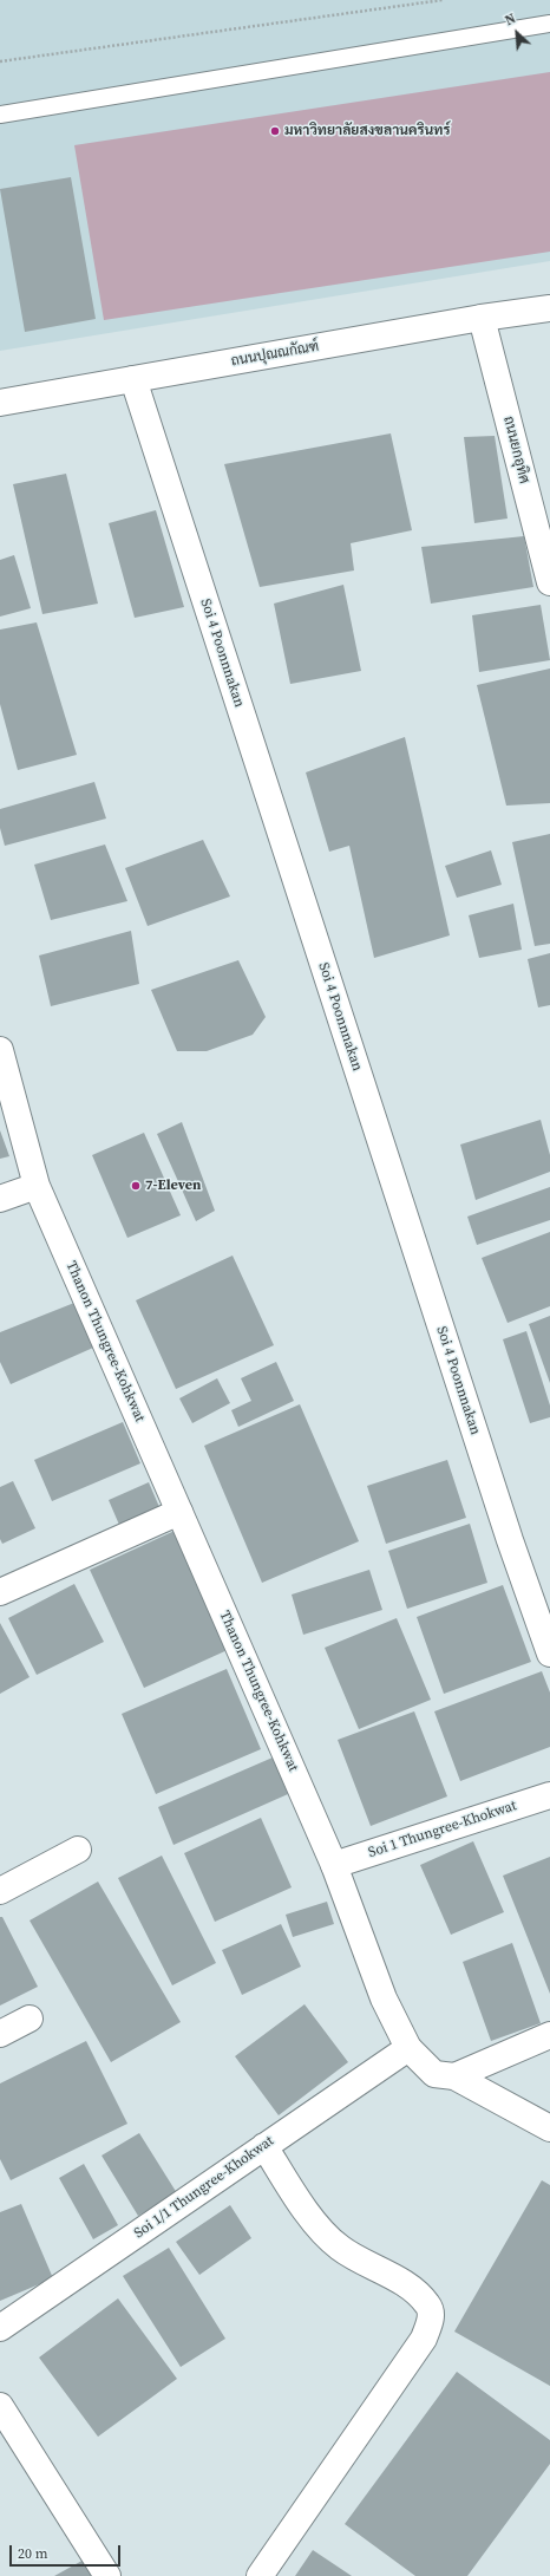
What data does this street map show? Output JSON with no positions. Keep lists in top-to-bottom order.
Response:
{
  "streets": {
    "street": [
      "ถนนปุณณกัณฑ์",
      "ถนนยกอุทิศ",
      "Soi 4 Poonnnakan",
      "Thanon Thungree-Kohkwat",
      "Soi 1 Thungree-Khokwat",
      "Soi 1/1 Thungree-Khokwat"
    ]
  },
  "crossings": [
    ["ถนนปุณณกัณฑ์", "ถนนยกอุทิศ"],
    ["ถนนปุณณกัณฑ์", "Soi 4 Poonnnakan"],
    ["Thanon Thungree-Kohkwat", "Soi 1 Thungree-Khokwat"],
    ["Thanon Thungree-Kohkwat", "Soi 1/1 Thungree-Khokwat"]
  ],
  "places": ["มหาวิทยาลัยสงขลานครินทร์", "7-Eleven"],
  "scale_bar": "20 m",
  "north": "top left"
}
